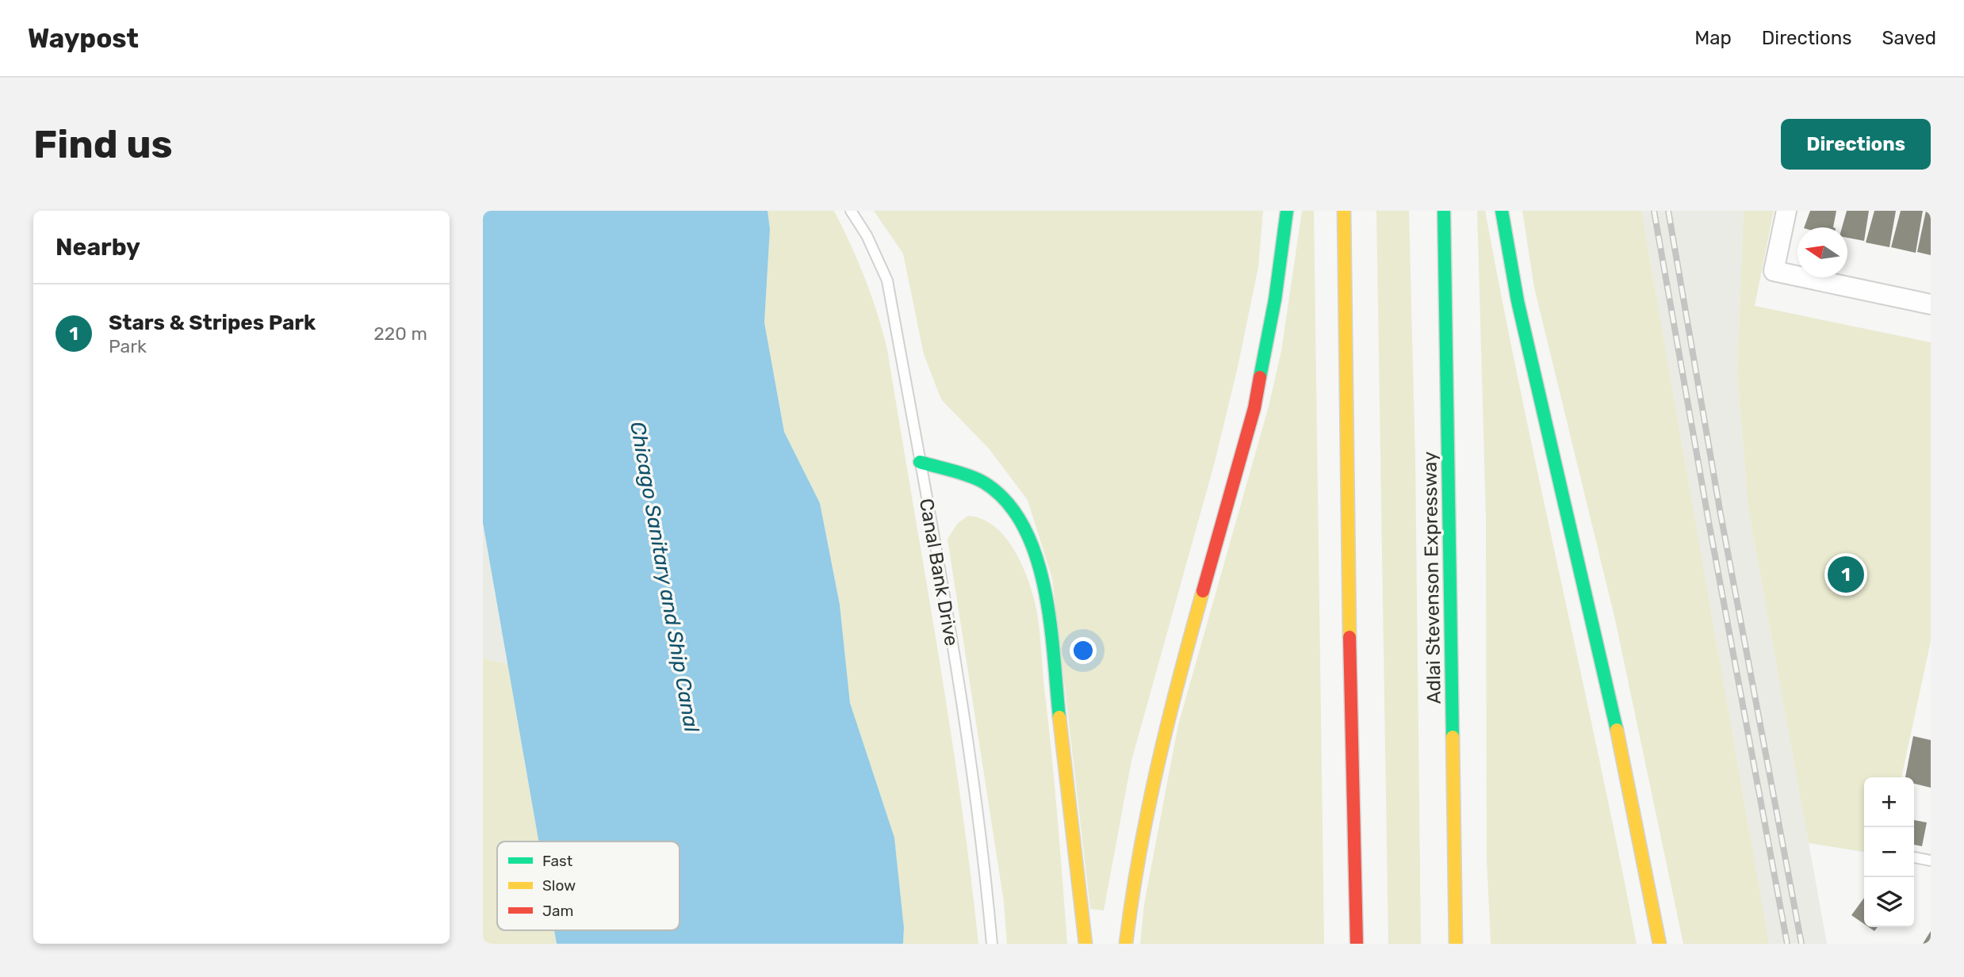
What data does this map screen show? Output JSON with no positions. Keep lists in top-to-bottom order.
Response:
{
  "streets": {
    "main road": ["Adlai Stevenson Expressway"],
    "lane": ["Canal Bank Drive"]
  },
  "water": ["Chicago Sanitary and Ship Canal"],
  "legend": ["Fast", "Slow", "Jam"],
  "north": "left",
  "page": {
    "header": "Waypost",
    "nav": ["Map", "Directions", "Saved"],
    "buttons": "Directions",
    "title": "Find us",
    "heading": "Nearby",
    "list": [
      {
        "mark": "1",
        "name": "Stars & Stripes Park",
        "note": "Park",
        "value": "220 m"
      }
    ],
    "pins": "1",
    "map_buttons": ["+", "−"]
  }
}
